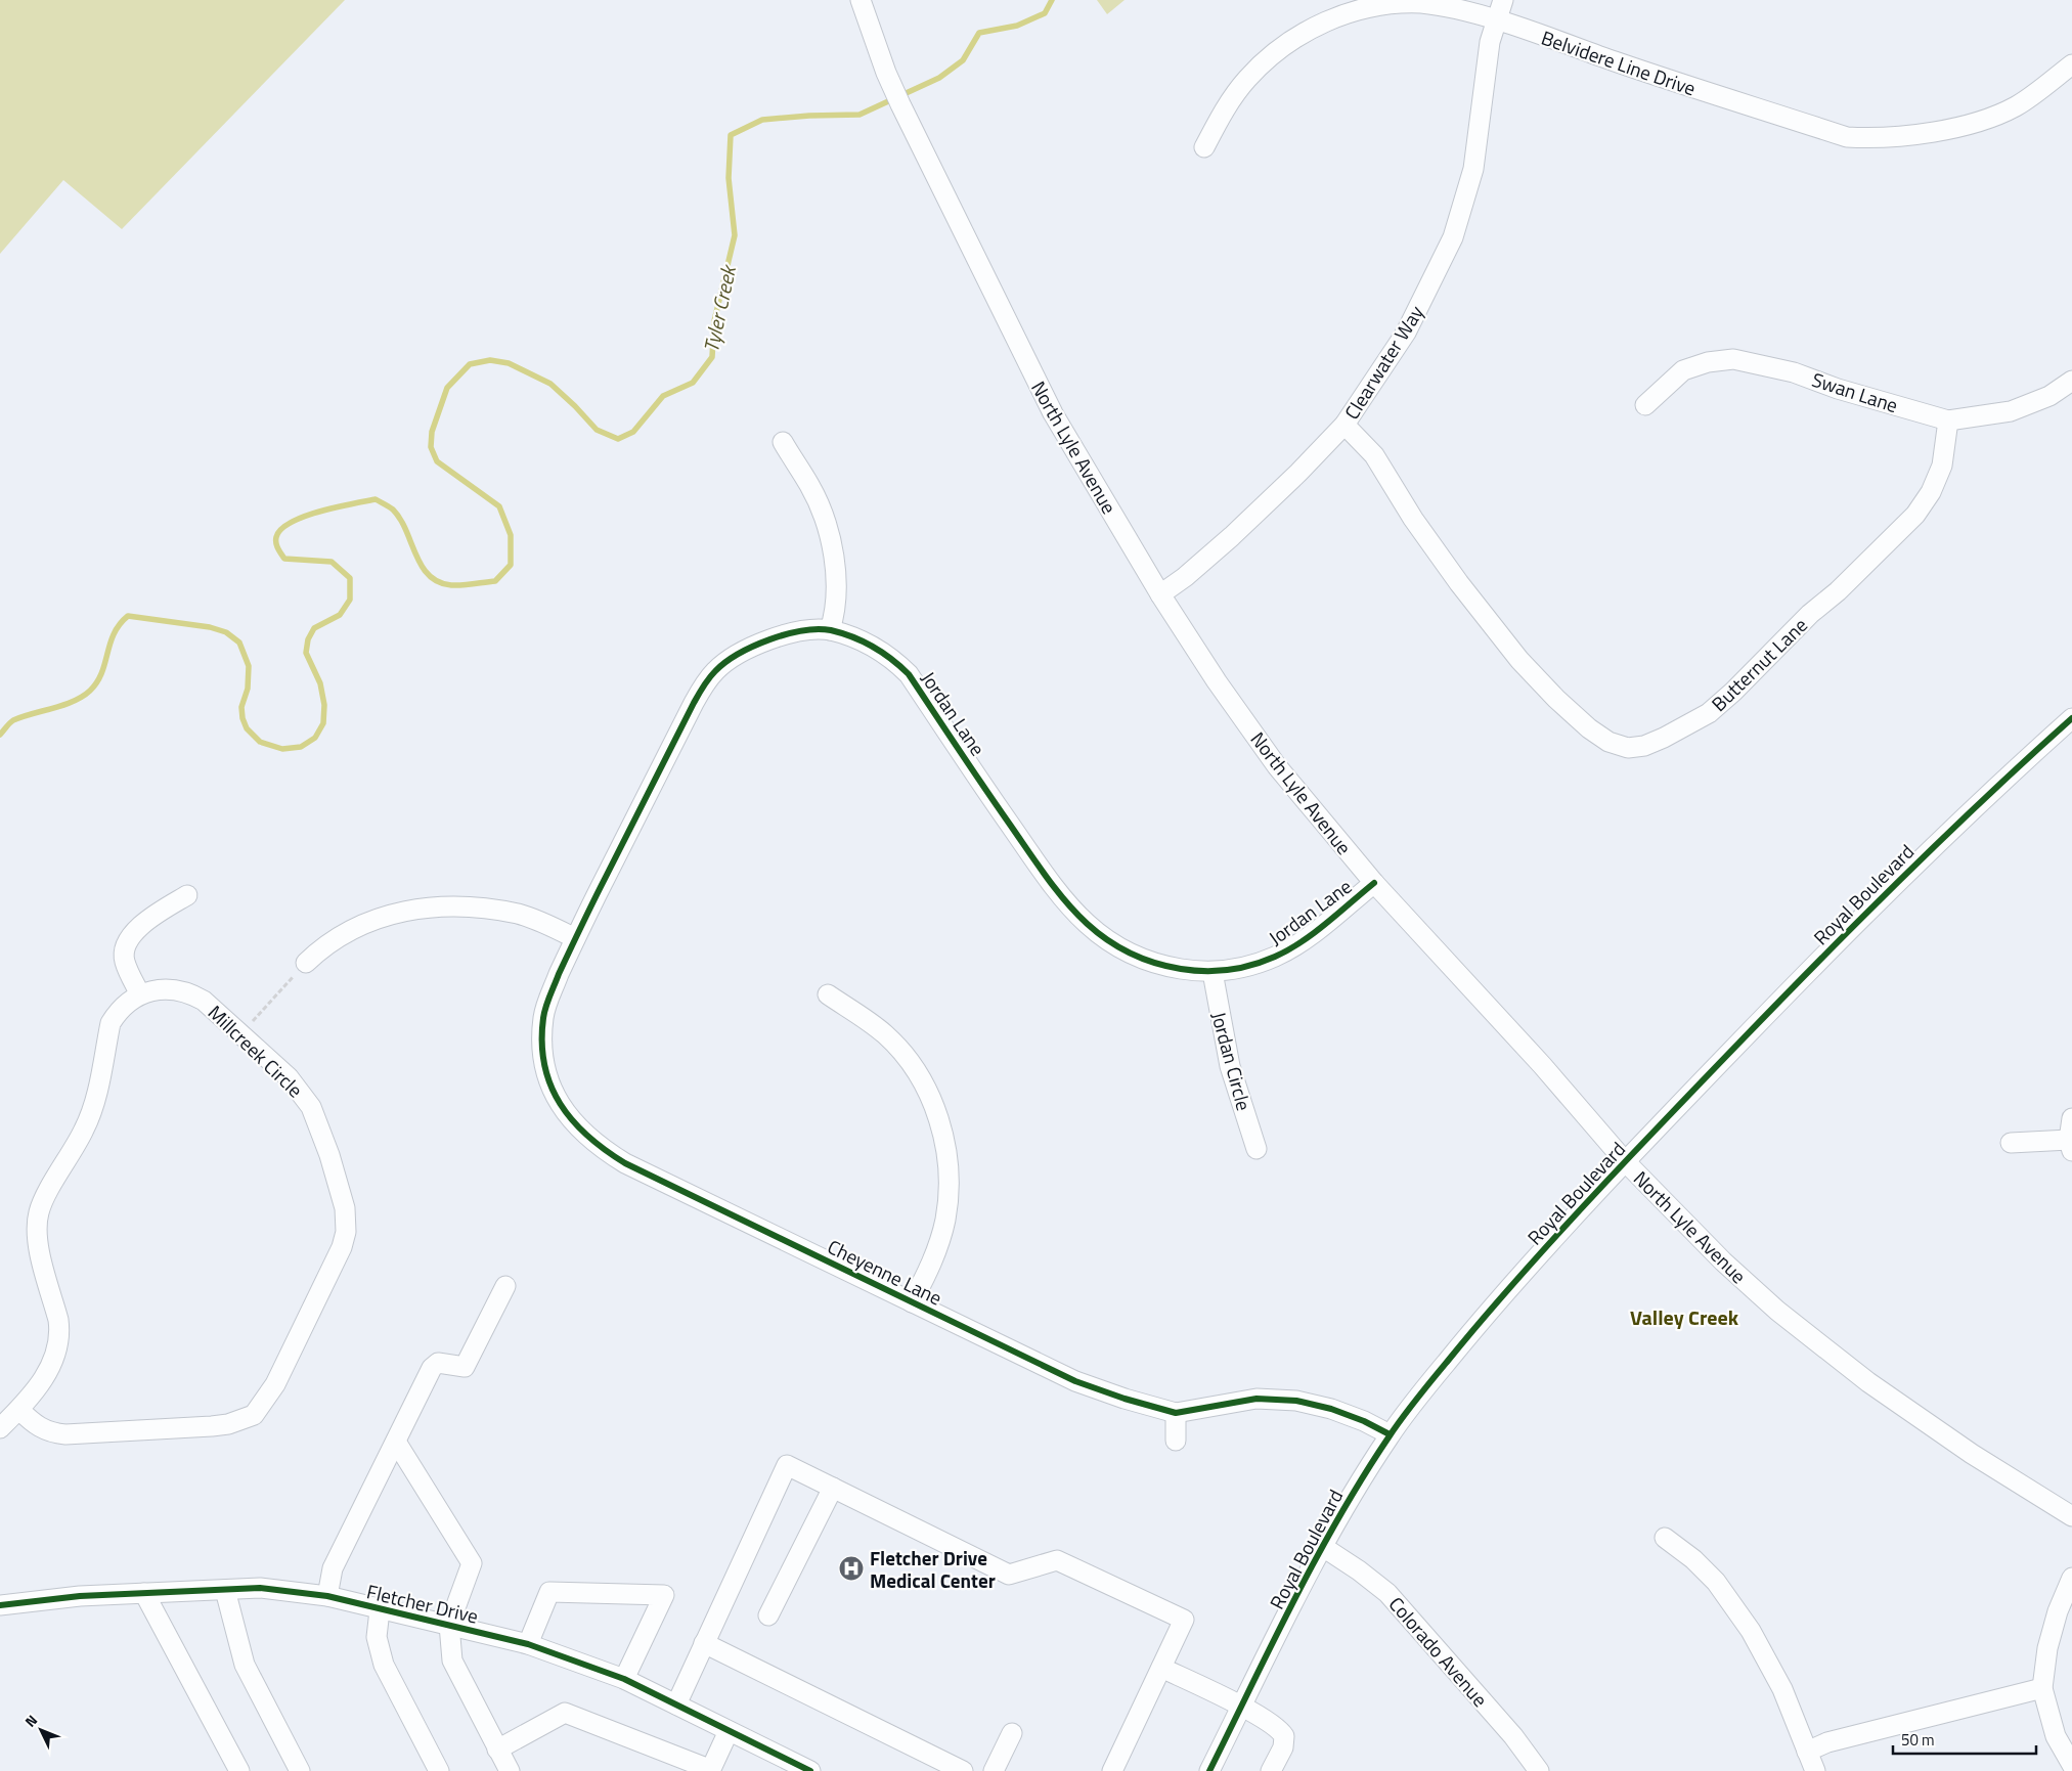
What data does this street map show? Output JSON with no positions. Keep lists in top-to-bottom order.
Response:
{
  "streets": {
    "street": [
      "Belvidere Line Drive",
      "Clearwater Way",
      "Swan Lane",
      "North Lyle Avenue",
      "Butternut Lane",
      "Jordan Lane",
      "Royal Boulevard",
      "Millcreek Circle",
      "Jordan Circle",
      "Cheyenne Lane",
      "Fletcher Drive",
      "Colorado Avenue"
    ]
  },
  "crossings": [
    ["Belvidere Line Drive", "Clearwater Way"],
    ["Clearwater Way", "North Lyle Avenue"],
    ["Clearwater Way", "Butternut Lane"],
    ["Swan Lane", "Butternut Lane"],
    ["North Lyle Avenue", "Jordan Lane"],
    ["North Lyle Avenue", "Royal Boulevard"],
    ["Jordan Lane", "Jordan Circle"],
    ["Jordan Lane", "Cheyenne Lane"],
    ["Royal Boulevard", "Cheyenne Lane"],
    ["Royal Boulevard", "Colorado Avenue"]
  ],
  "districts": ["Valley Creek"],
  "water": ["Tyler Creek"],
  "places": {
    "hospital": ["Fletcher Drive Medical Center"]
  },
  "scale_bar": "50 m",
  "north": "top left"
}
